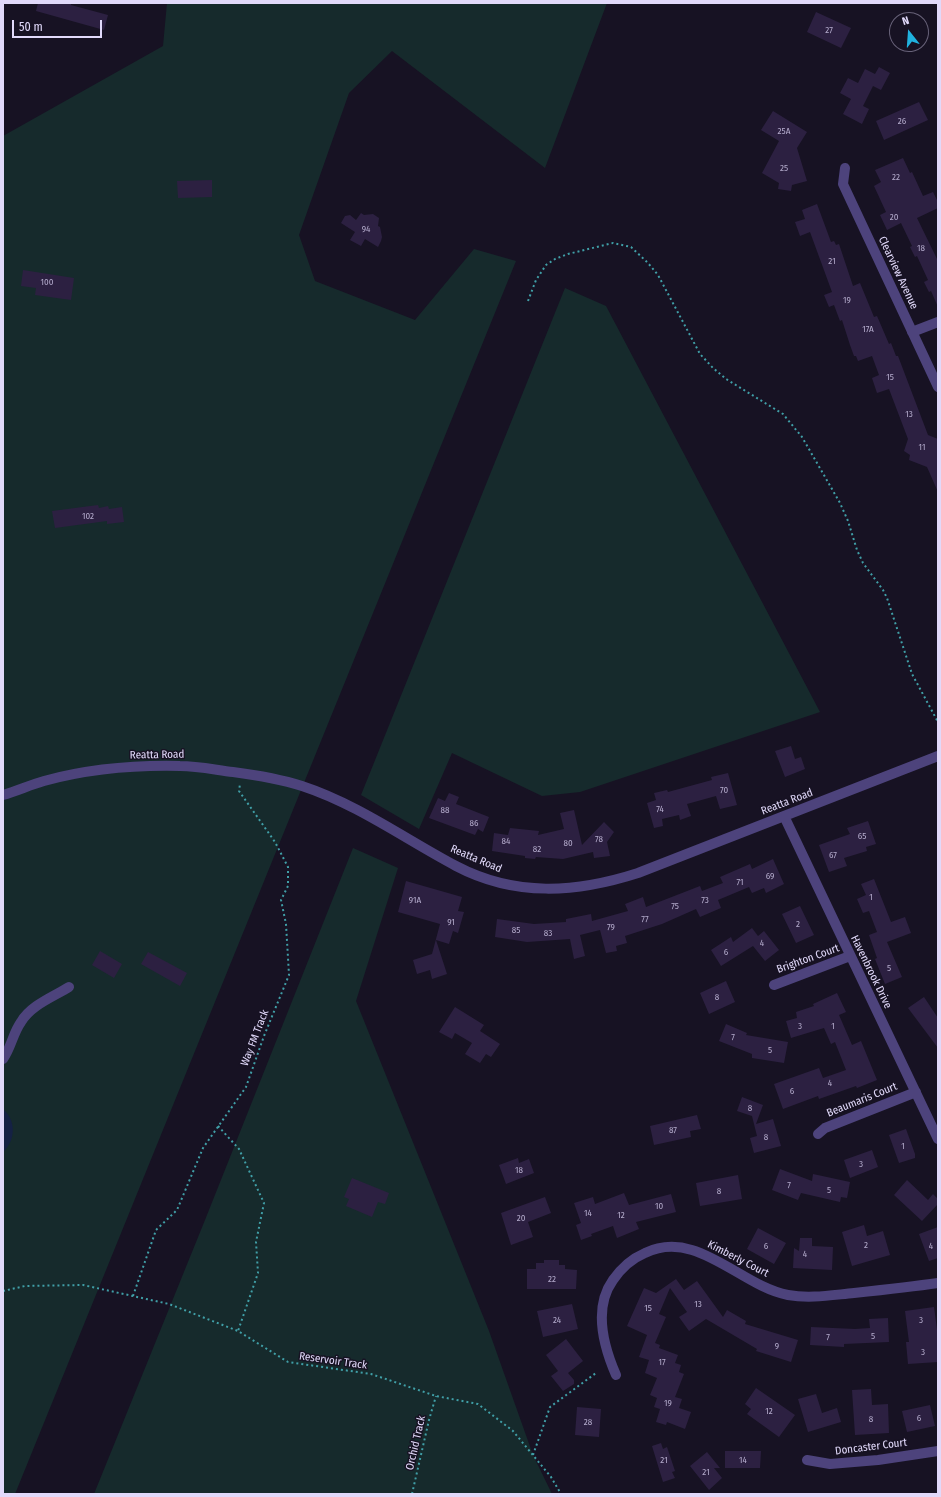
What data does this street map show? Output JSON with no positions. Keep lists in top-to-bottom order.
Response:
{
  "streets": {
    "street": [
      "Clearview Avenue",
      "Reatta Road",
      "Brighton Court",
      "Havenbrook Drive",
      "Beaumaris Court",
      "Kimberly Court",
      "Doncaster Court"
    ],
    "path": ["Way FM Track", "Reservoir Track", "Orchid Track"]
  },
  "crossings": [
    ["Reatta Road", "Havenbrook Drive"],
    ["Reatta Road", "Way FM Track"],
    ["Brighton Court", "Havenbrook Drive"],
    ["Havenbrook Drive", "Beaumaris Court"],
    ["Way FM Track", "Reservoir Track"],
    ["Reservoir Track", "Orchid Track"]
  ],
  "house_numbers": [
    "27",
    "26",
    "25A",
    "25",
    "22",
    "20",
    "94",
    "18",
    "21",
    "100",
    "19",
    "17A",
    "15",
    "13",
    "11",
    "102",
    "70",
    "74",
    "88",
    "86",
    "65",
    "78",
    "84",
    "80",
    "82",
    "67",
    "69",
    "71",
    "1",
    "91A",
    "73",
    "75",
    "77",
    "91",
    "2",
    "79",
    "85",
    "83",
    "4",
    "6",
    "5",
    "8",
    "3",
    "1",
    "7",
    "5",
    "4",
    "6",
    "8",
    "87",
    "8",
    "1",
    "3",
    "18",
    "7",
    "5",
    "8",
    "10",
    "14",
    "12",
    "20",
    "2",
    "6",
    "4",
    "4",
    "22",
    "13",
    "15",
    "24",
    "3",
    "5",
    "7",
    "9",
    "3",
    "17",
    "19",
    "12",
    "6",
    "8",
    "28",
    "21",
    "14",
    "21"
  ],
  "scale_bar": "50 m",
  "north": "top"
}
